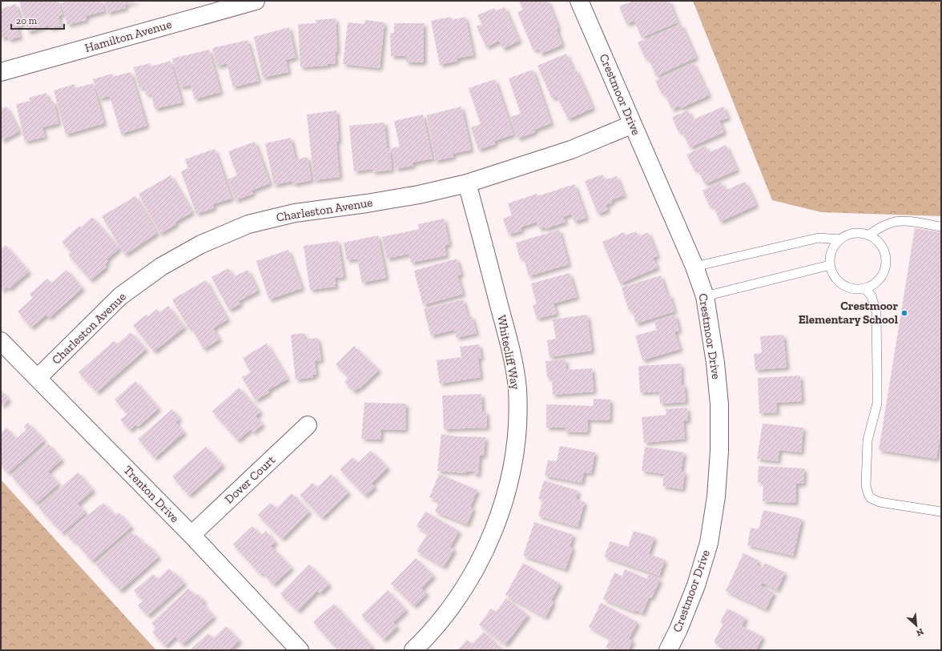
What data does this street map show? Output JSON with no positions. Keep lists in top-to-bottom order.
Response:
{
  "streets": {
    "street": [
      "Hamilton Avenue",
      "Crestmoor Drive",
      "Charleston Avenue",
      "Whitecliff Way",
      "Dover Court",
      "Trenton Drive"
    ]
  },
  "crossings": [
    ["Crestmoor Drive", "Charleston Avenue"],
    ["Charleston Avenue", "Whitecliff Way"],
    ["Charleston Avenue", "Trenton Drive"],
    ["Dover Court", "Trenton Drive"]
  ],
  "places": ["Crestmoor Elementary School"],
  "scale_bar": "20 m",
  "north": "bottom right"
}
